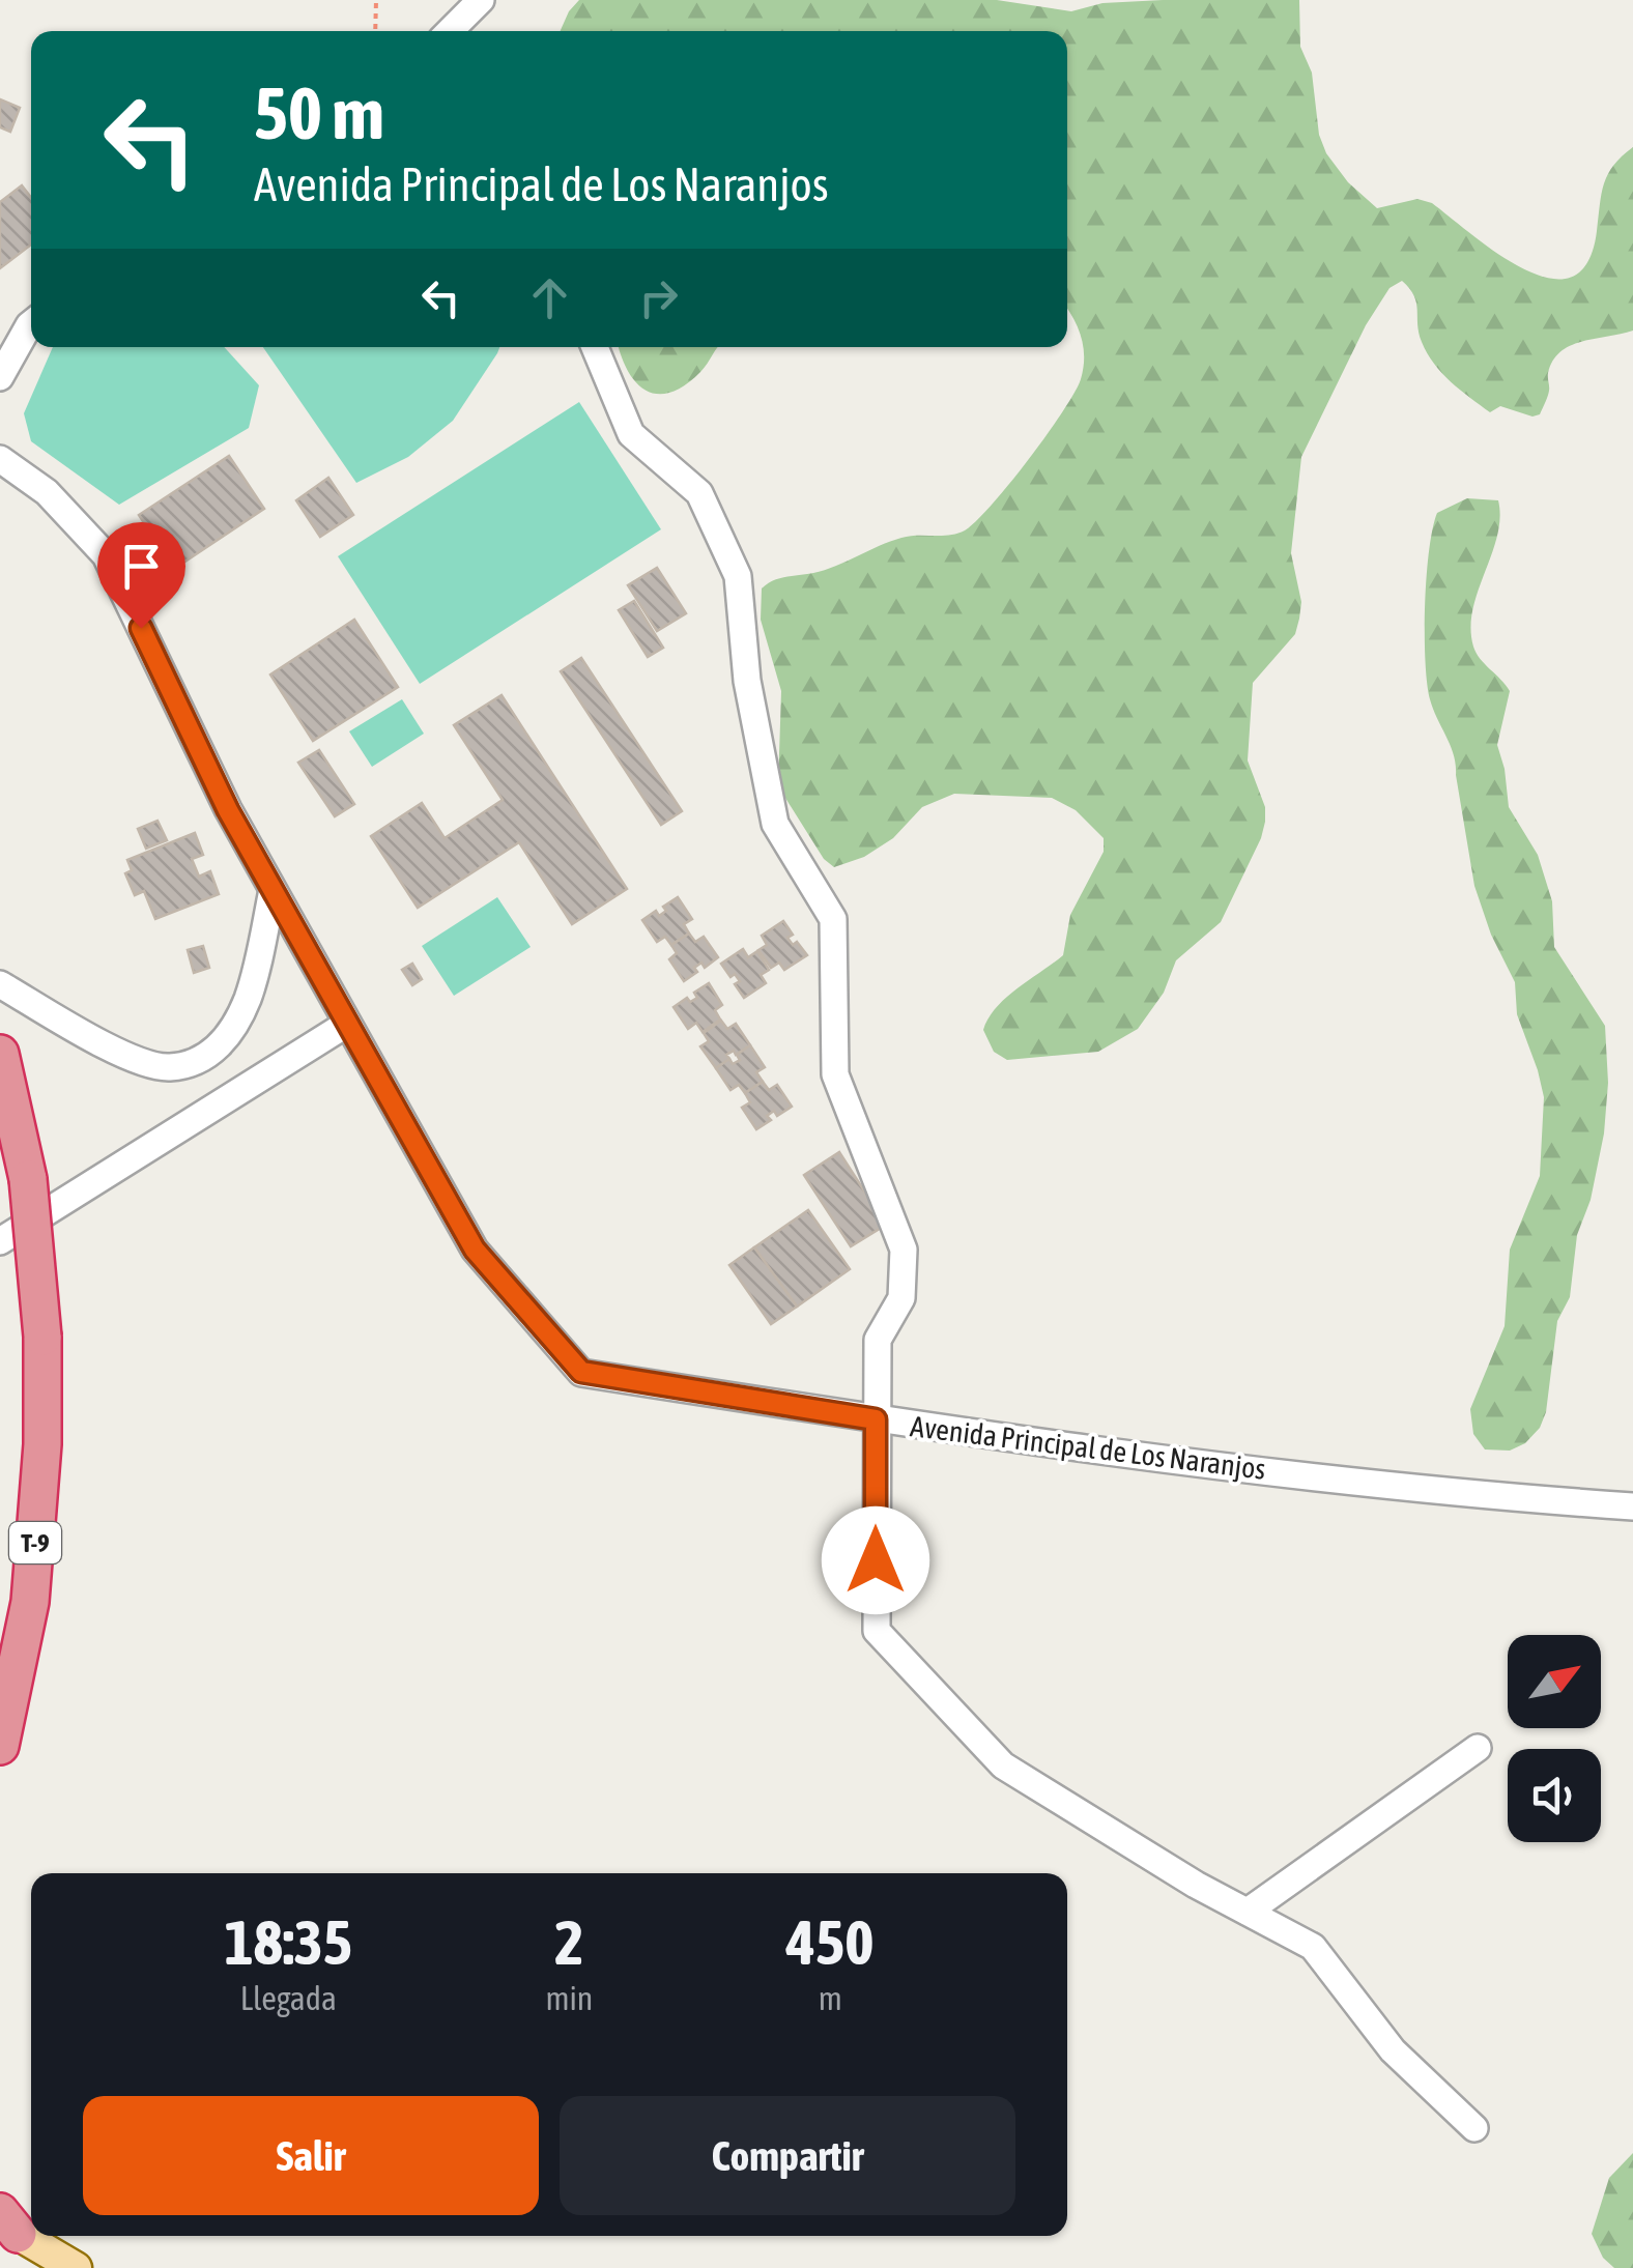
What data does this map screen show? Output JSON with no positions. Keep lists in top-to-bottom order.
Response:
{
  "streets": {
    "highway": ["T-9"],
    "street": ["Avenida Principal de Los Naranjos"]
  },
  "north": "top right",
  "page": {
    "turn": ["50 m", "Avenida Principal de Los Naranjos"],
    "eta": [
      "18:35",
      "Llegada",
      "2",
      "min",
      "450",
      "m"
    ],
    "buttons": ["Salir", "Compartir"]
  }
}
